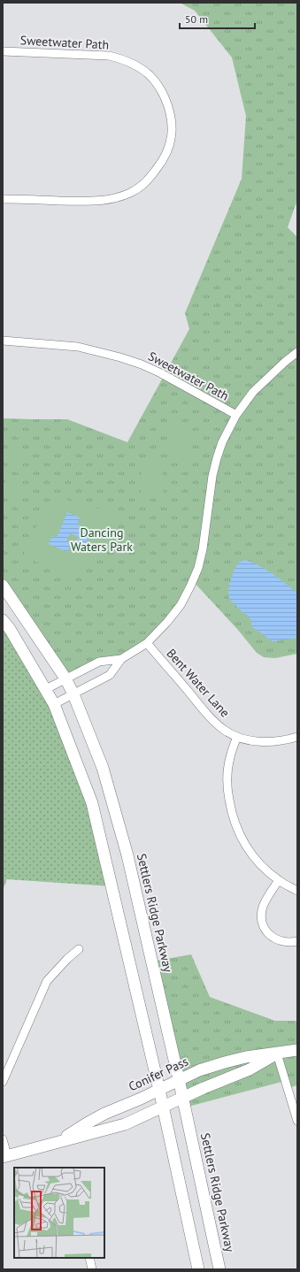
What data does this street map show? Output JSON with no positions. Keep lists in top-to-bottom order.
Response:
{
  "streets": {
    "street": [
      "Sweetwater Path",
      "Bent Water Lane",
      "Settlers Ridge Parkway",
      "Conifer Pass"
    ]
  },
  "crossings": [
    ["Settlers Ridge Parkway", "Conifer Pass"]
  ],
  "parks": ["Dancing Waters Park"],
  "scale_bar": "50 m"
}
